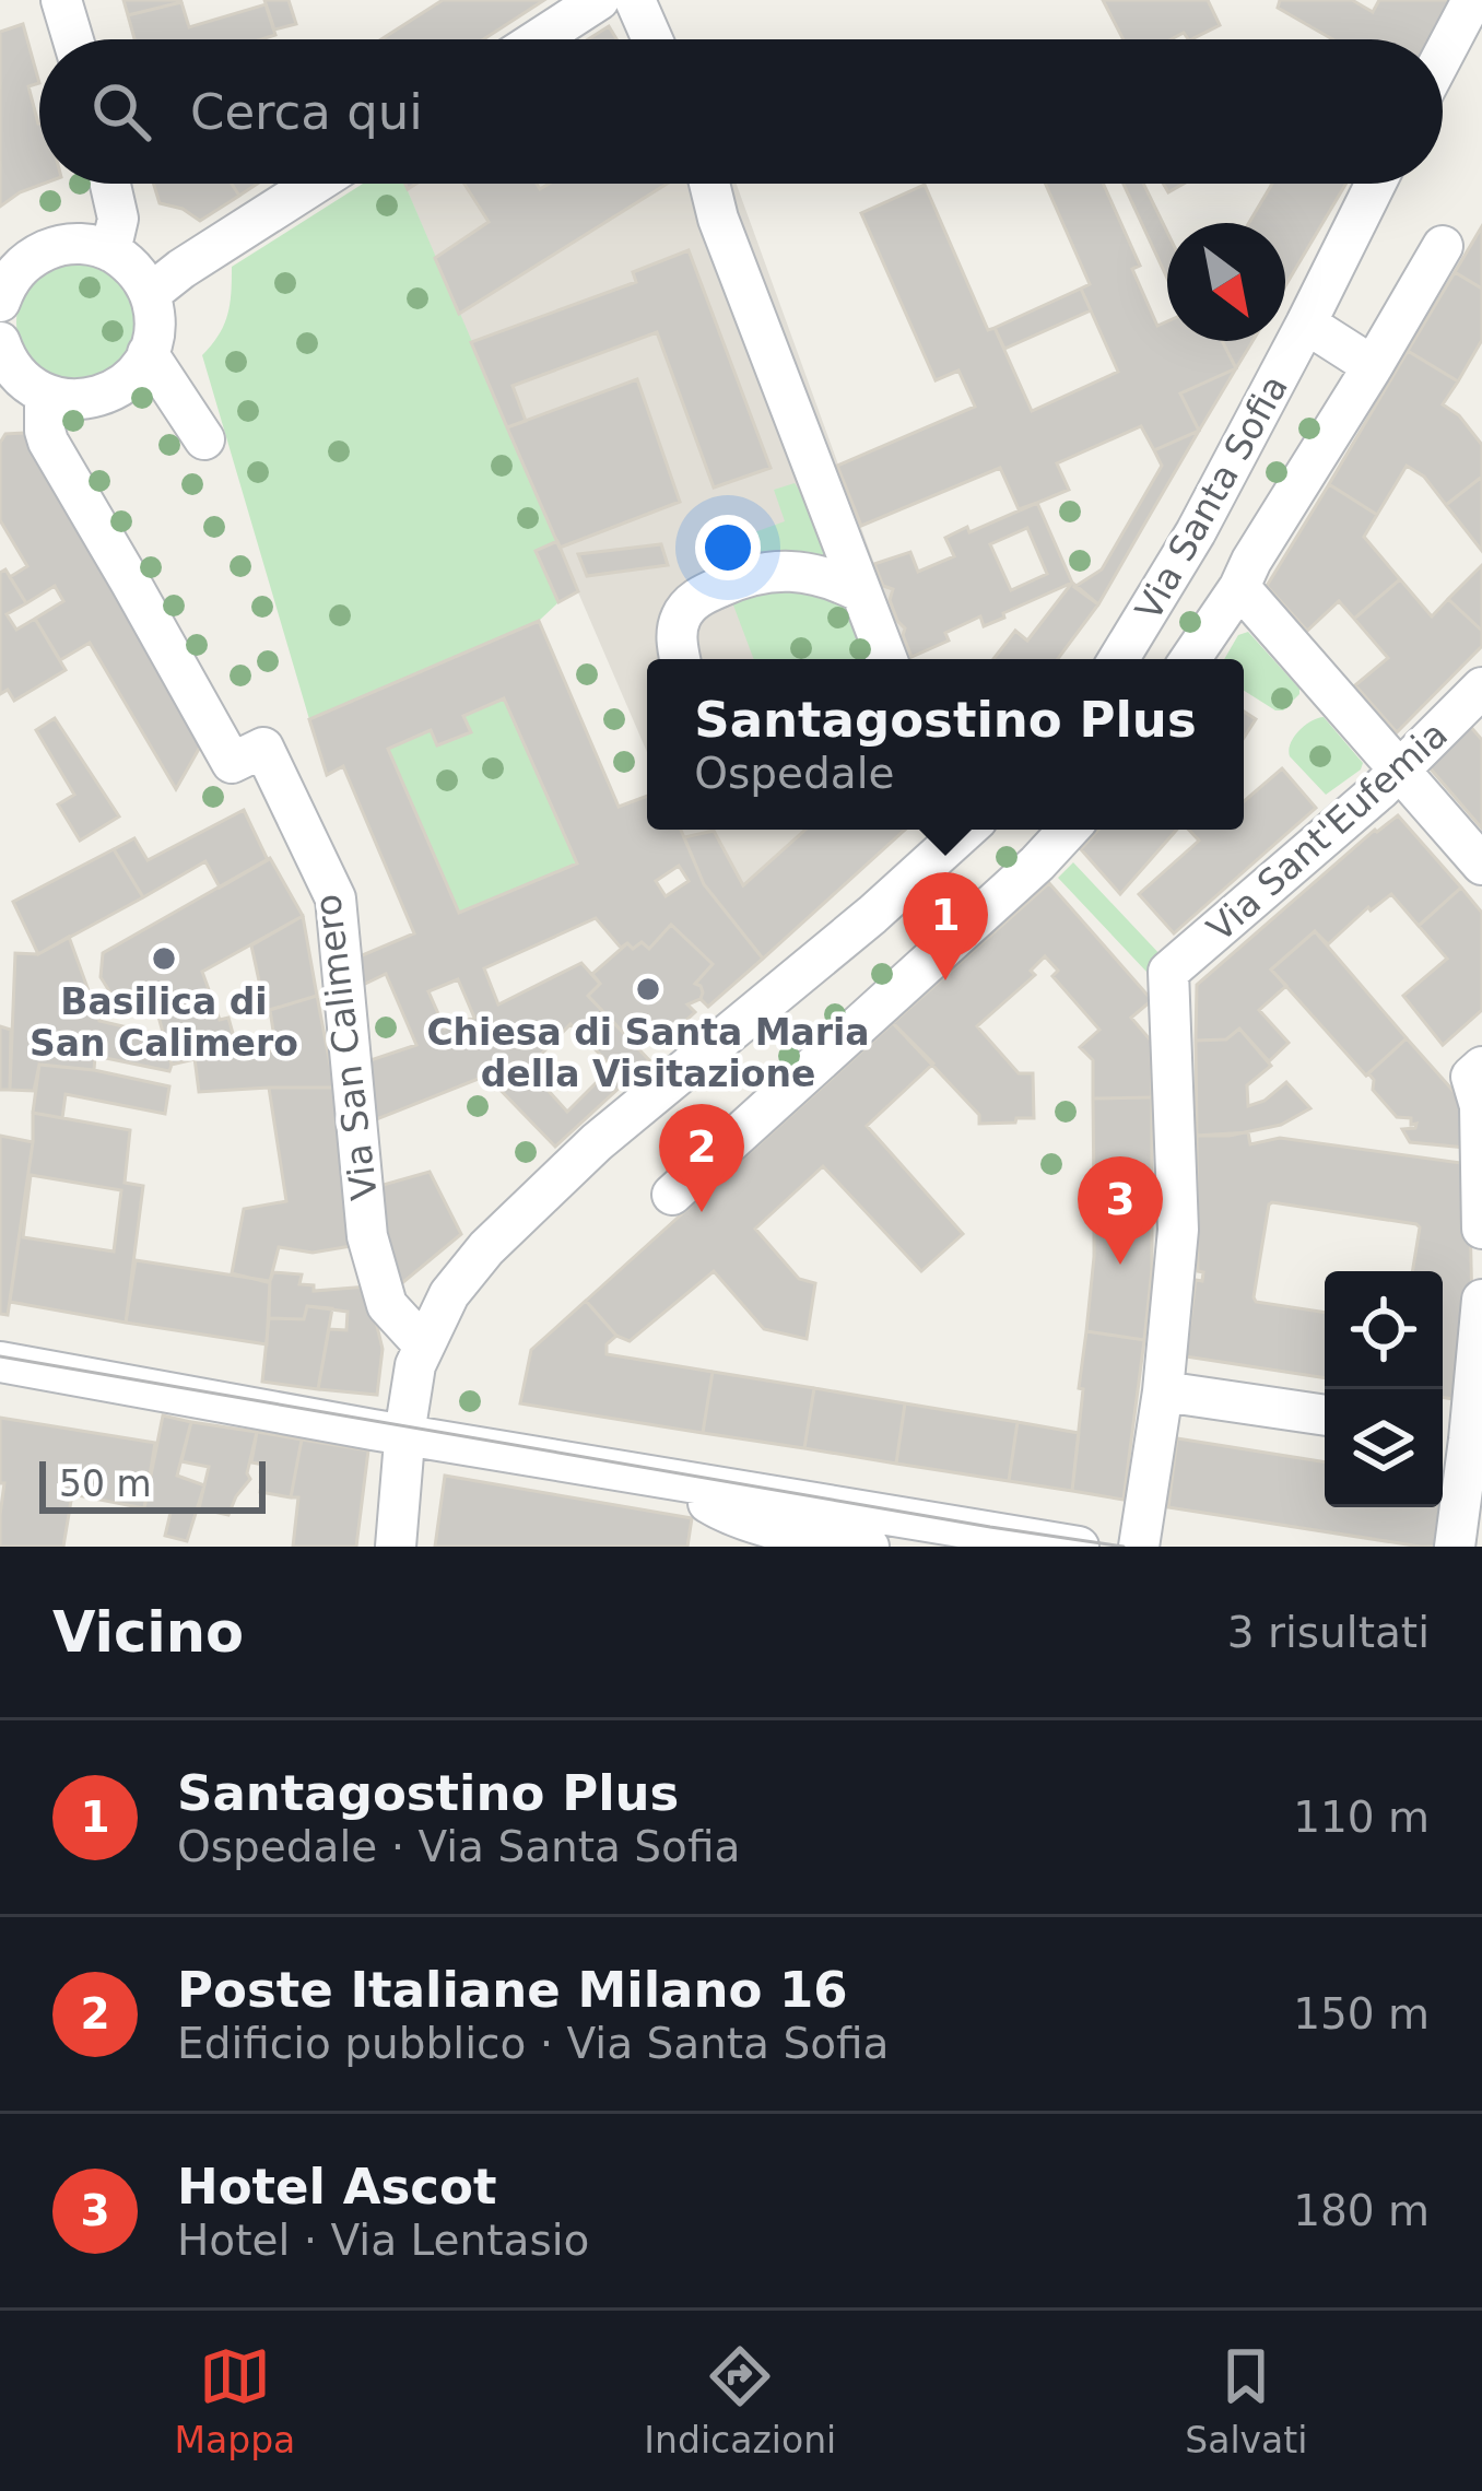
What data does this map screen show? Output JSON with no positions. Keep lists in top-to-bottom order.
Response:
{
  "streets": {
    "street": ["Via Santa Sofia", "Via Sant'Eufemia", "Via San Calimero"]
  },
  "places": ["Basilica di San Calimero", "Chiesa di Santa Maria della Visitazione"],
  "scale_bar": "50 m",
  "north": "bottom right",
  "page": {
    "search": "Cerca qui",
    "popup": ["Santagostino Plus", "Ospedale"],
    "pins": ["1", "2", "3"],
    "scale": "50 m",
    "heading": ["Vicino", "3 risultati"],
    "list": [
      {
        "mark": "1",
        "name": "Santagostino Plus",
        "note": "Ospedale · Via Santa Sofia",
        "value": "110 m"
      },
      {
        "mark": "2",
        "name": "Poste Italiane Milano 16",
        "note": "Edificio pubblico · Via Santa Sofia",
        "value": "150 m"
      },
      {
        "mark": "3",
        "name": "Hotel Ascot",
        "note": "Hotel · Via Lentasio",
        "value": "180 m"
      }
    ],
    "nav": ["Mappa", "Indicazioni", "Salvati"]
  }
}
